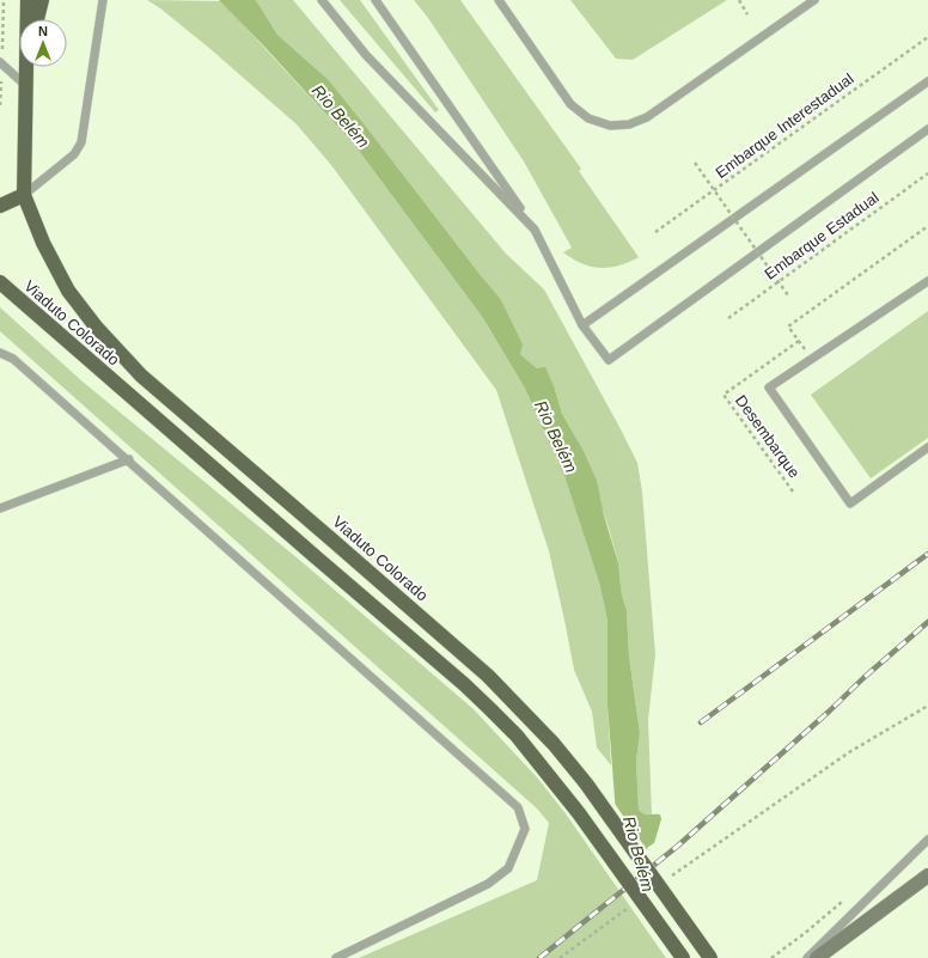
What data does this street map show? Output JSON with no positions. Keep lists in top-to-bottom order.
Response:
{
  "streets": {
    "main road": ["Viaduto Colorado"],
    "path": ["Embarque Interestadual", "Embarque Estadual", "Desembarque"]
  },
  "water": ["Rio Belém"],
  "north": "top"
}
